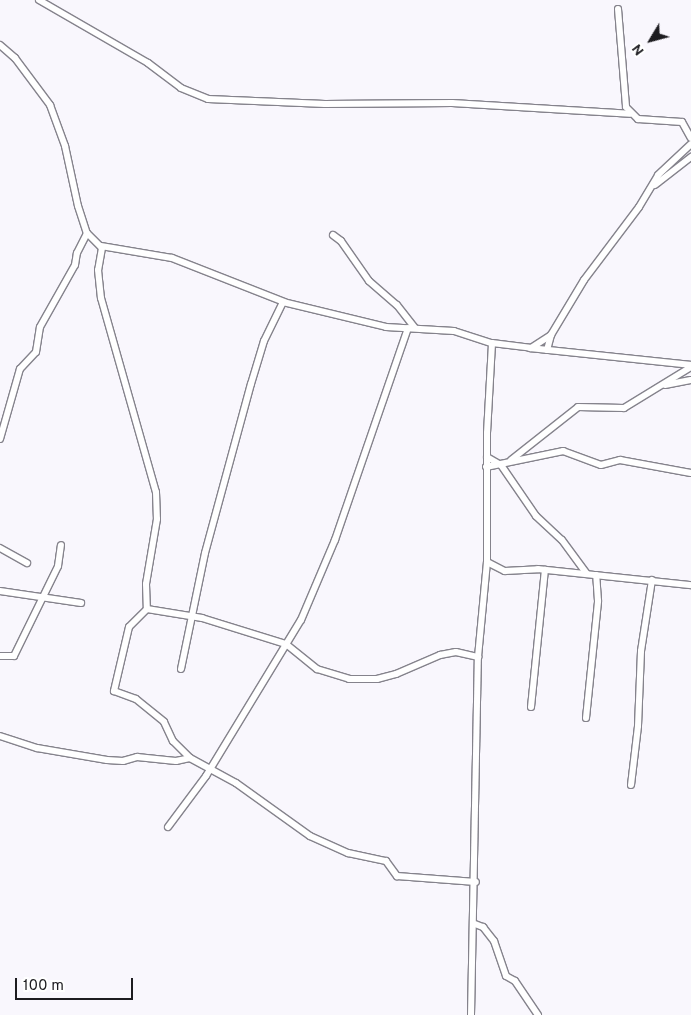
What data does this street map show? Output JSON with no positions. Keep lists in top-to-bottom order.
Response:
{
  "scale_bar": "100 m",
  "north": "bottom left"
}
